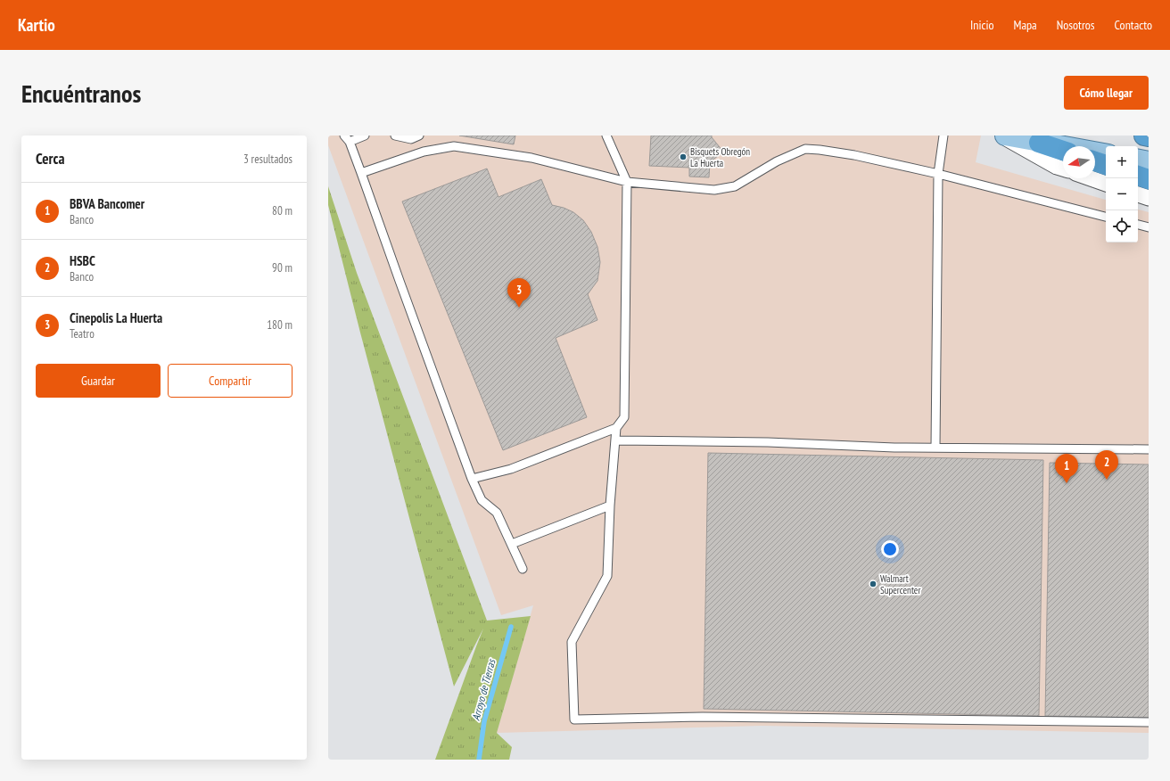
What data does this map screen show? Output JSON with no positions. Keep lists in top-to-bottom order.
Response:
{
  "water": ["Arroyo de Tierras"],
  "places": ["Bisquets Obregón La Huerta", "Walmart Supercenter"],
  "north": "left",
  "page": {
    "header": "Kartio",
    "nav": [
      "Inicio",
      "Mapa",
      "Nosotros",
      "Contacto"
    ],
    "buttons": [
      "Cómo llegar",
      ["Guardar", "Compartir"]
    ],
    "title": "Encuéntranos",
    "heading": ["Cerca", "3 resultados"],
    "map_buttons": ["+", "−"],
    "list": [
      {
        "mark": "1",
        "name": "BBVA Bancomer",
        "note": "Banco",
        "value": "80 m"
      },
      {
        "mark": "2",
        "name": "HSBC",
        "note": "Banco",
        "value": "90 m"
      },
      {
        "mark": "3",
        "name": "Cinepolis La Huerta",
        "note": "Teatro",
        "value": "180 m"
      }
    ],
    "pins": ["3", "2", "1"]
  }
}
